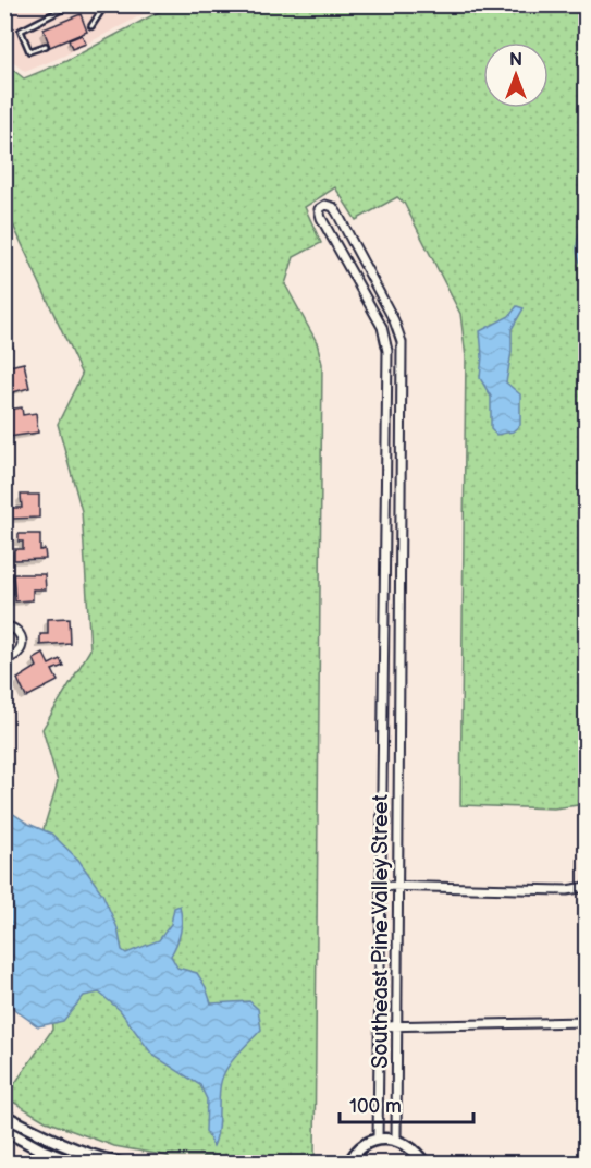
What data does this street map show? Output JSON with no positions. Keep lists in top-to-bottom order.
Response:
{
  "streets": {
    "street": ["Southeast Pine Valley Street"]
  },
  "scale_bar": "100 m",
  "north": "top"
}
